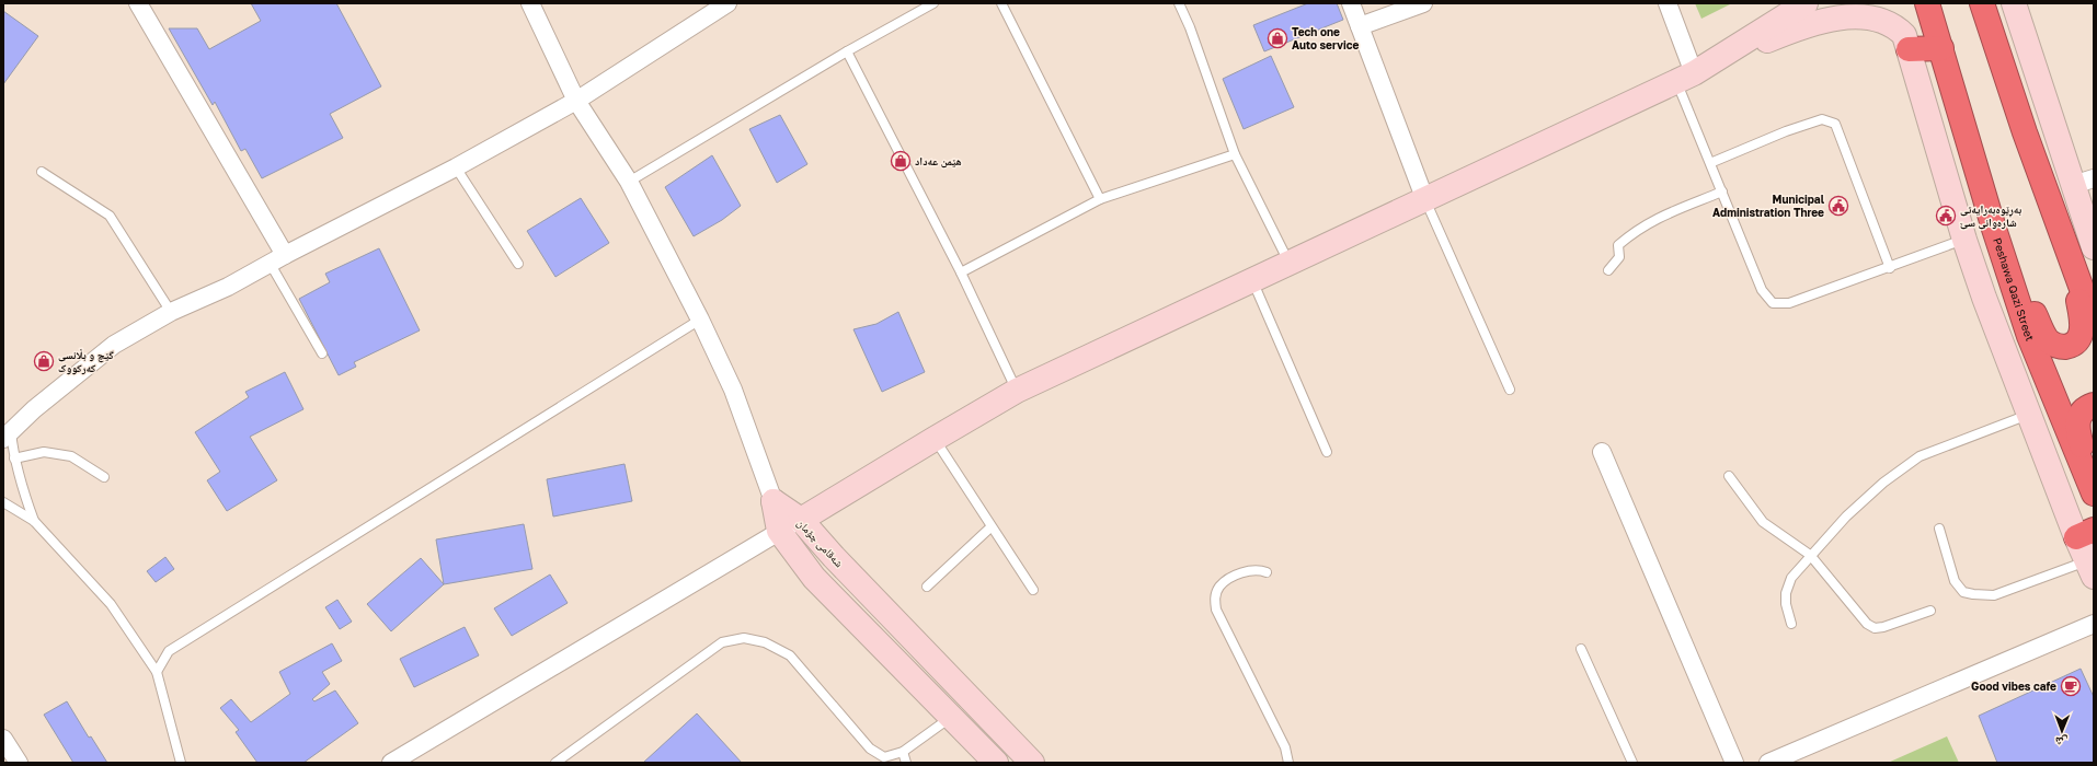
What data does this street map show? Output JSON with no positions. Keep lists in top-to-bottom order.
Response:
{
  "streets": {
    "highway": ["Peshawa Qazi Street"],
    "street": ["شەقامی چۆمان"]
  },
  "places": {
    "shop": ["Tech one Auto service", "هێمن عەداد", "گێچ و بڵانسی کەرکووک"],
    "public building": ["Municipal Administration Three", "بەڕێوەبەرایەتی شارەوانی سێ"],
    "cafe": ["Good vibes cafe"]
  },
  "north": "bottom"
}
